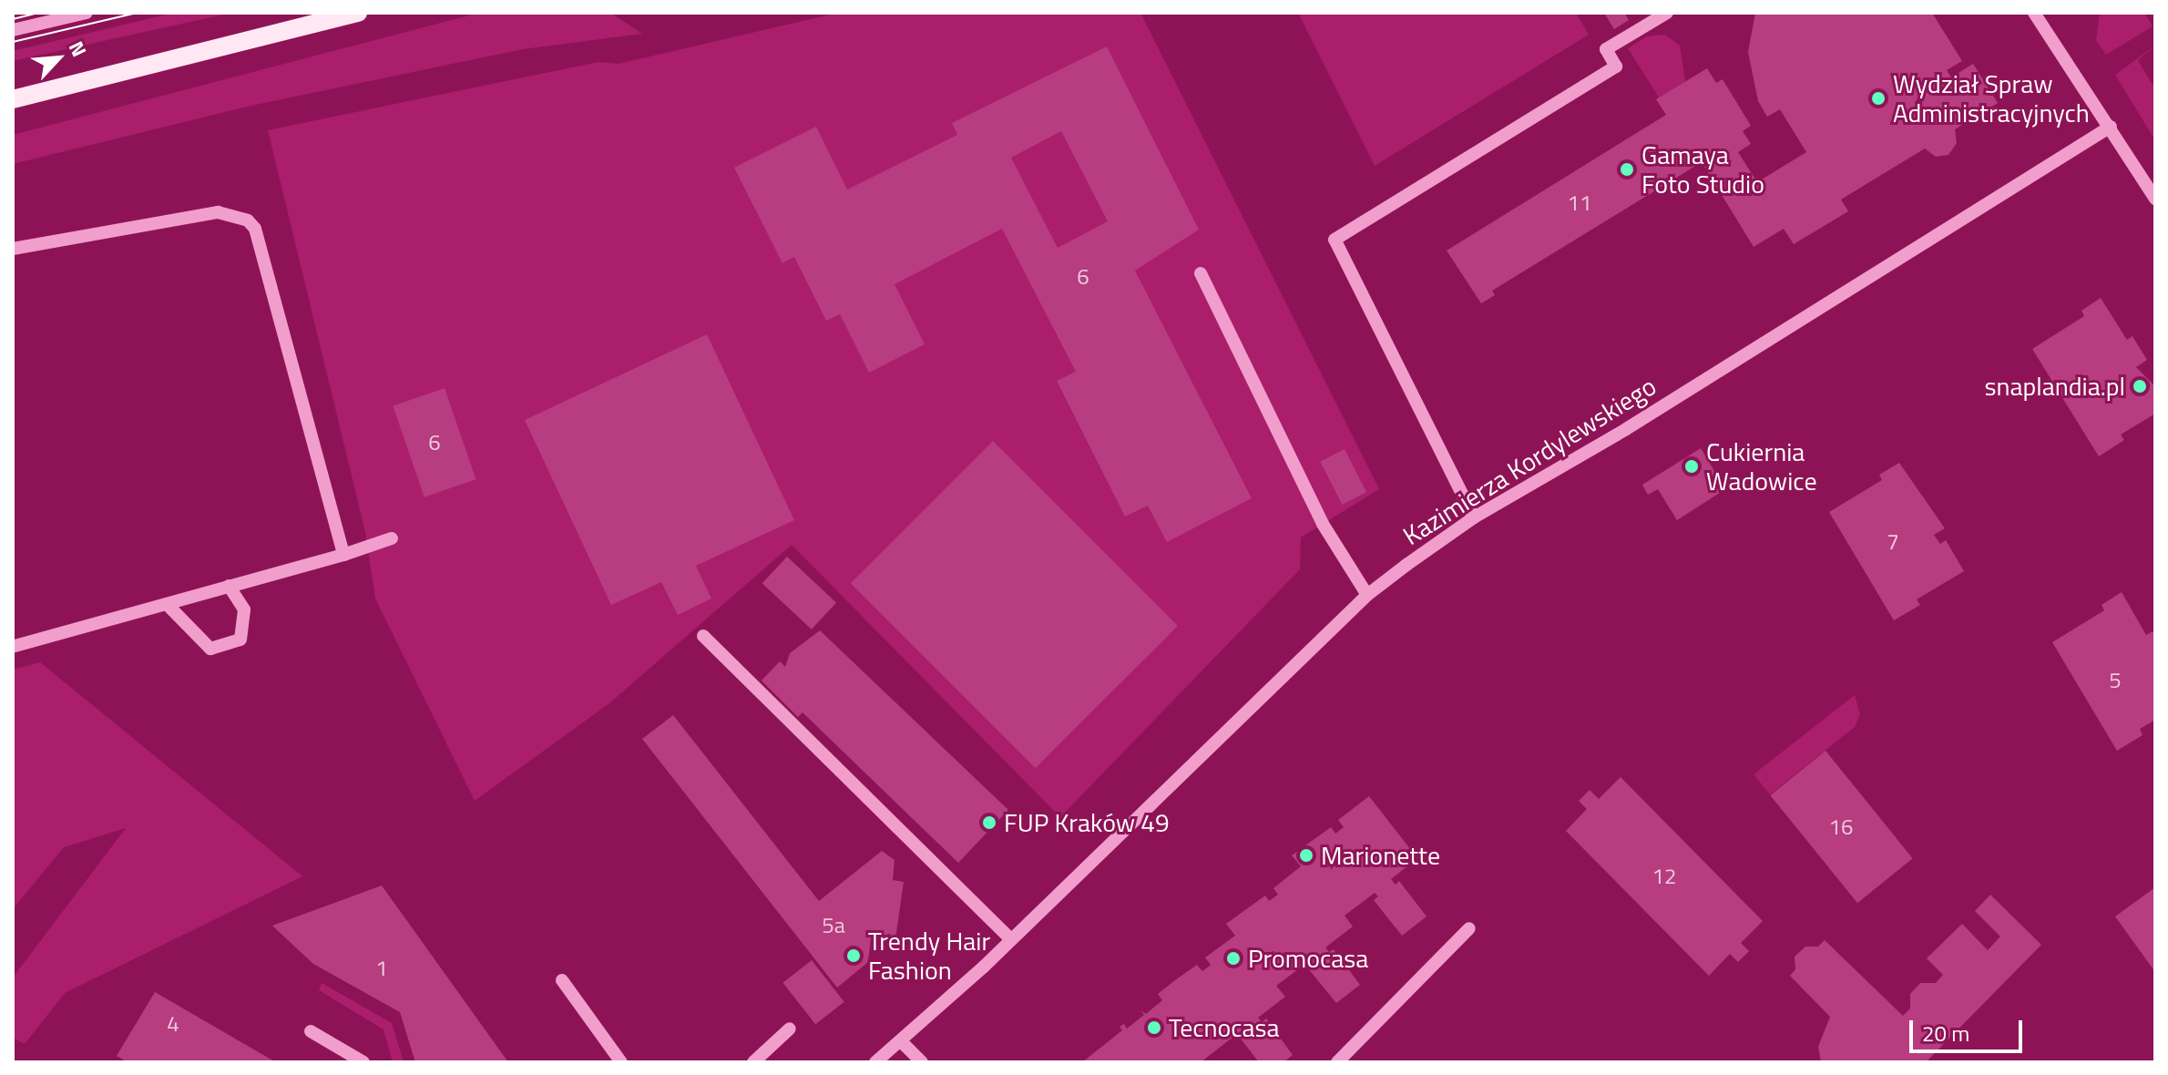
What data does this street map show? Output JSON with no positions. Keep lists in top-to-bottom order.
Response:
{
  "streets": {
    "street": ["Kazimierza Kordylewskiego"]
  },
  "places": [
    "Wydział Spraw Administracyjnych",
    "Gamaya Foto Studio",
    "snaplandia.pl",
    "Cukiernia Wadowice",
    "FUP Kraków 49",
    "Marionette",
    "Trendy Hair Fashion",
    "Promocasa",
    "Tecnocasa"
  ],
  "house_numbers": [
    "11",
    "6",
    "6",
    "7",
    "5",
    "16",
    "12",
    "5a",
    "1",
    "4"
  ],
  "scale_bar": "20 m",
  "north": "top right"
}
